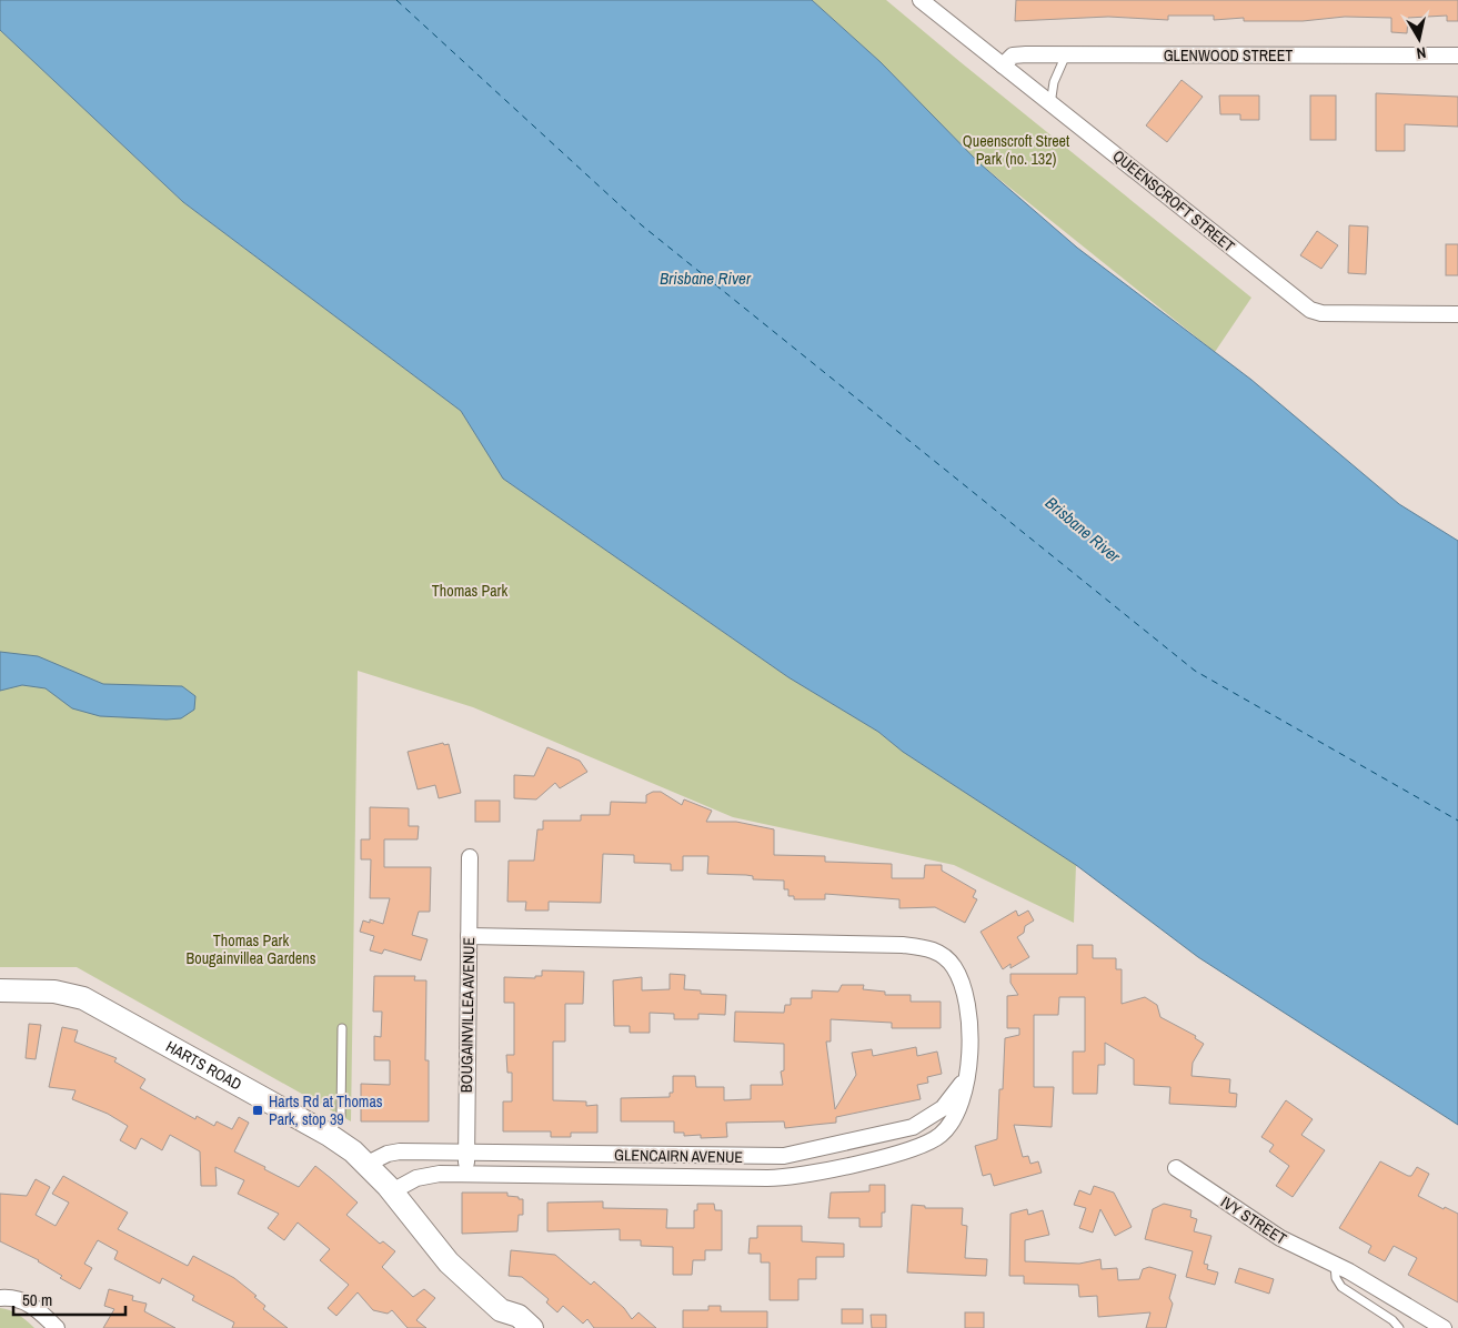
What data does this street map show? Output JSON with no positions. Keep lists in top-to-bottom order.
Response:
{
  "streets": {
    "street": [
      "GLENWOOD STREET",
      "QUEENSCROFT STREET",
      "BOUGAINVILLEA AVENUE",
      "HARTS ROAD",
      "GLENCAIRN AVENUE",
      "IVY STREET"
    ]
  },
  "crossings": [
    ["GLENWOOD STREET", "QUEENSCROFT STREET"],
    ["BOUGAINVILLEA AVENUE", "GLENCAIRN AVENUE"],
    ["HARTS ROAD", "GLENCAIRN AVENUE"]
  ],
  "water": ["Brisbane River"],
  "parks": ["Queenscroft Street Park (no. 132)", "Thomas Park", "Thomas Park Bougainvillea Gardens"],
  "places": {
    "transit": ["Harts Rd at Thomas Park, stop 39"]
  },
  "scale_bar": "50 m",
  "north": "bottom"
}
